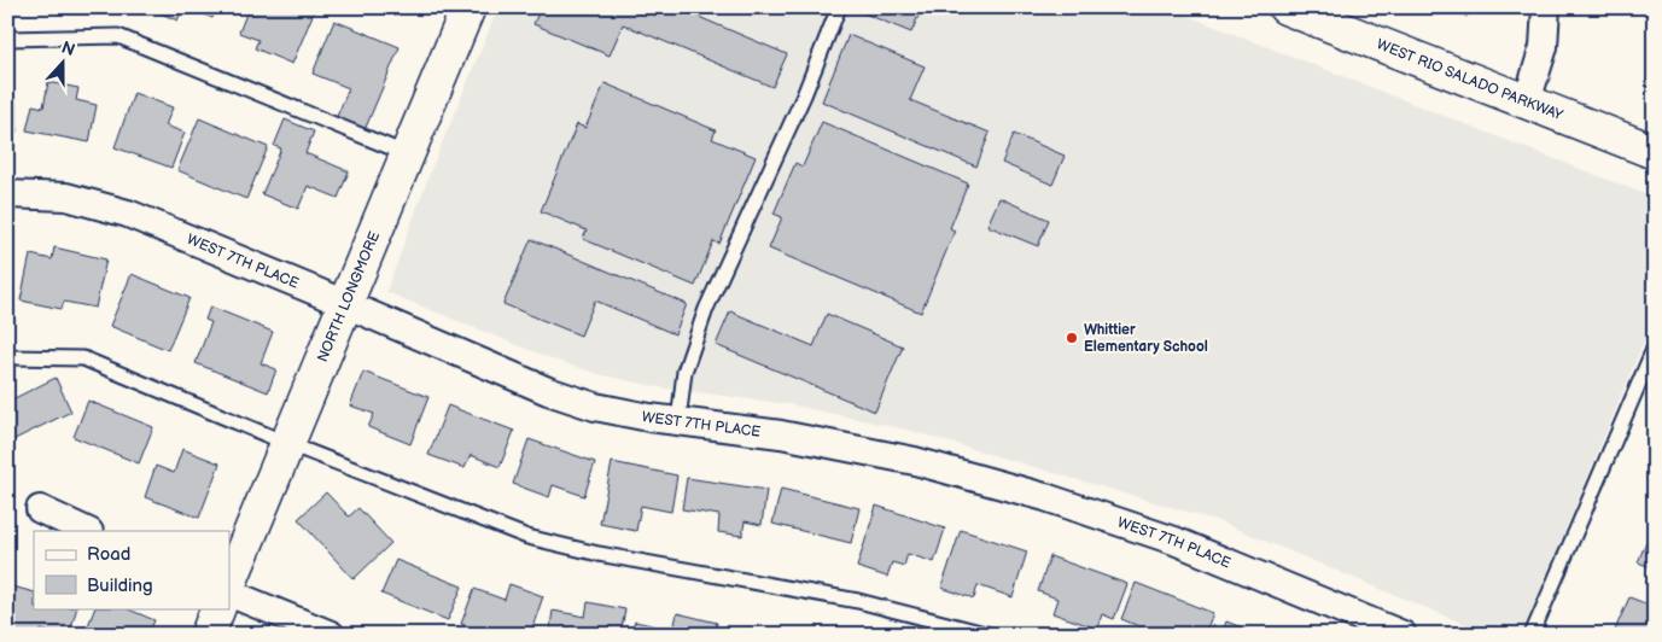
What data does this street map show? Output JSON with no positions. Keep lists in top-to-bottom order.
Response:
{
  "streets": {
    "street": ["WEST RIO SALADO PARKWAY", "WEST 7TH PLACE", "NORTH LONGMORE"]
  },
  "crossings": [
    ["WEST 7TH PLACE", "NORTH LONGMORE"]
  ],
  "places": ["Whittier Elementary School"],
  "legend": ["Road", "Building"],
  "north": "top"
}
